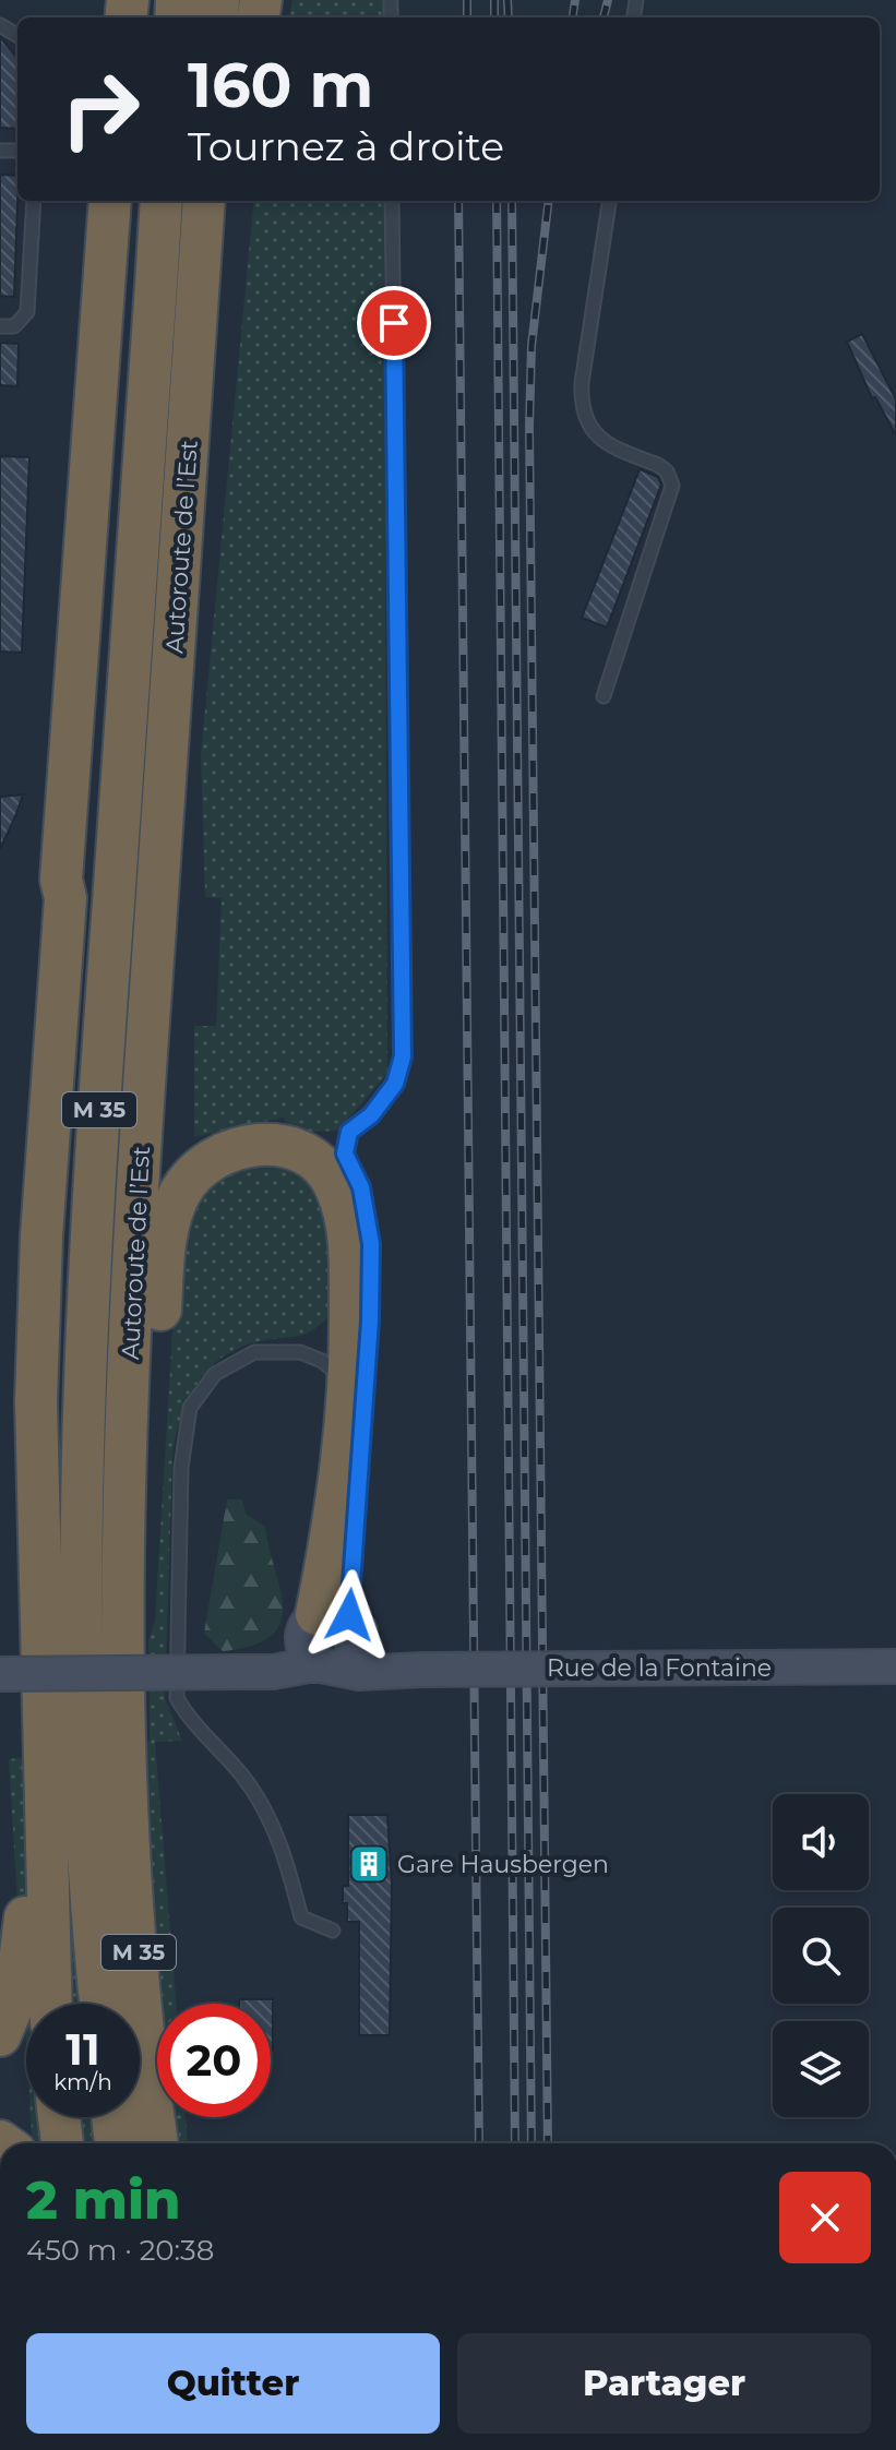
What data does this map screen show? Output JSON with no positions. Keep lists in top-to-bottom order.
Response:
{
  "streets": {
    "highway": ["Autoroute de l’Est", "M 35"],
    "street": ["Rue de la Fontaine"]
  },
  "places": {
    "building": ["Gare Hausbergen"]
  },
  "page": {
    "turn": ["160 m", "Tournez à droite"],
    "speed": "11 km/h",
    "limit": "20",
    "heading": ["2 min", "450 m · 20:38"],
    "buttons": ["Quitter", "Partager"]
  }
}
